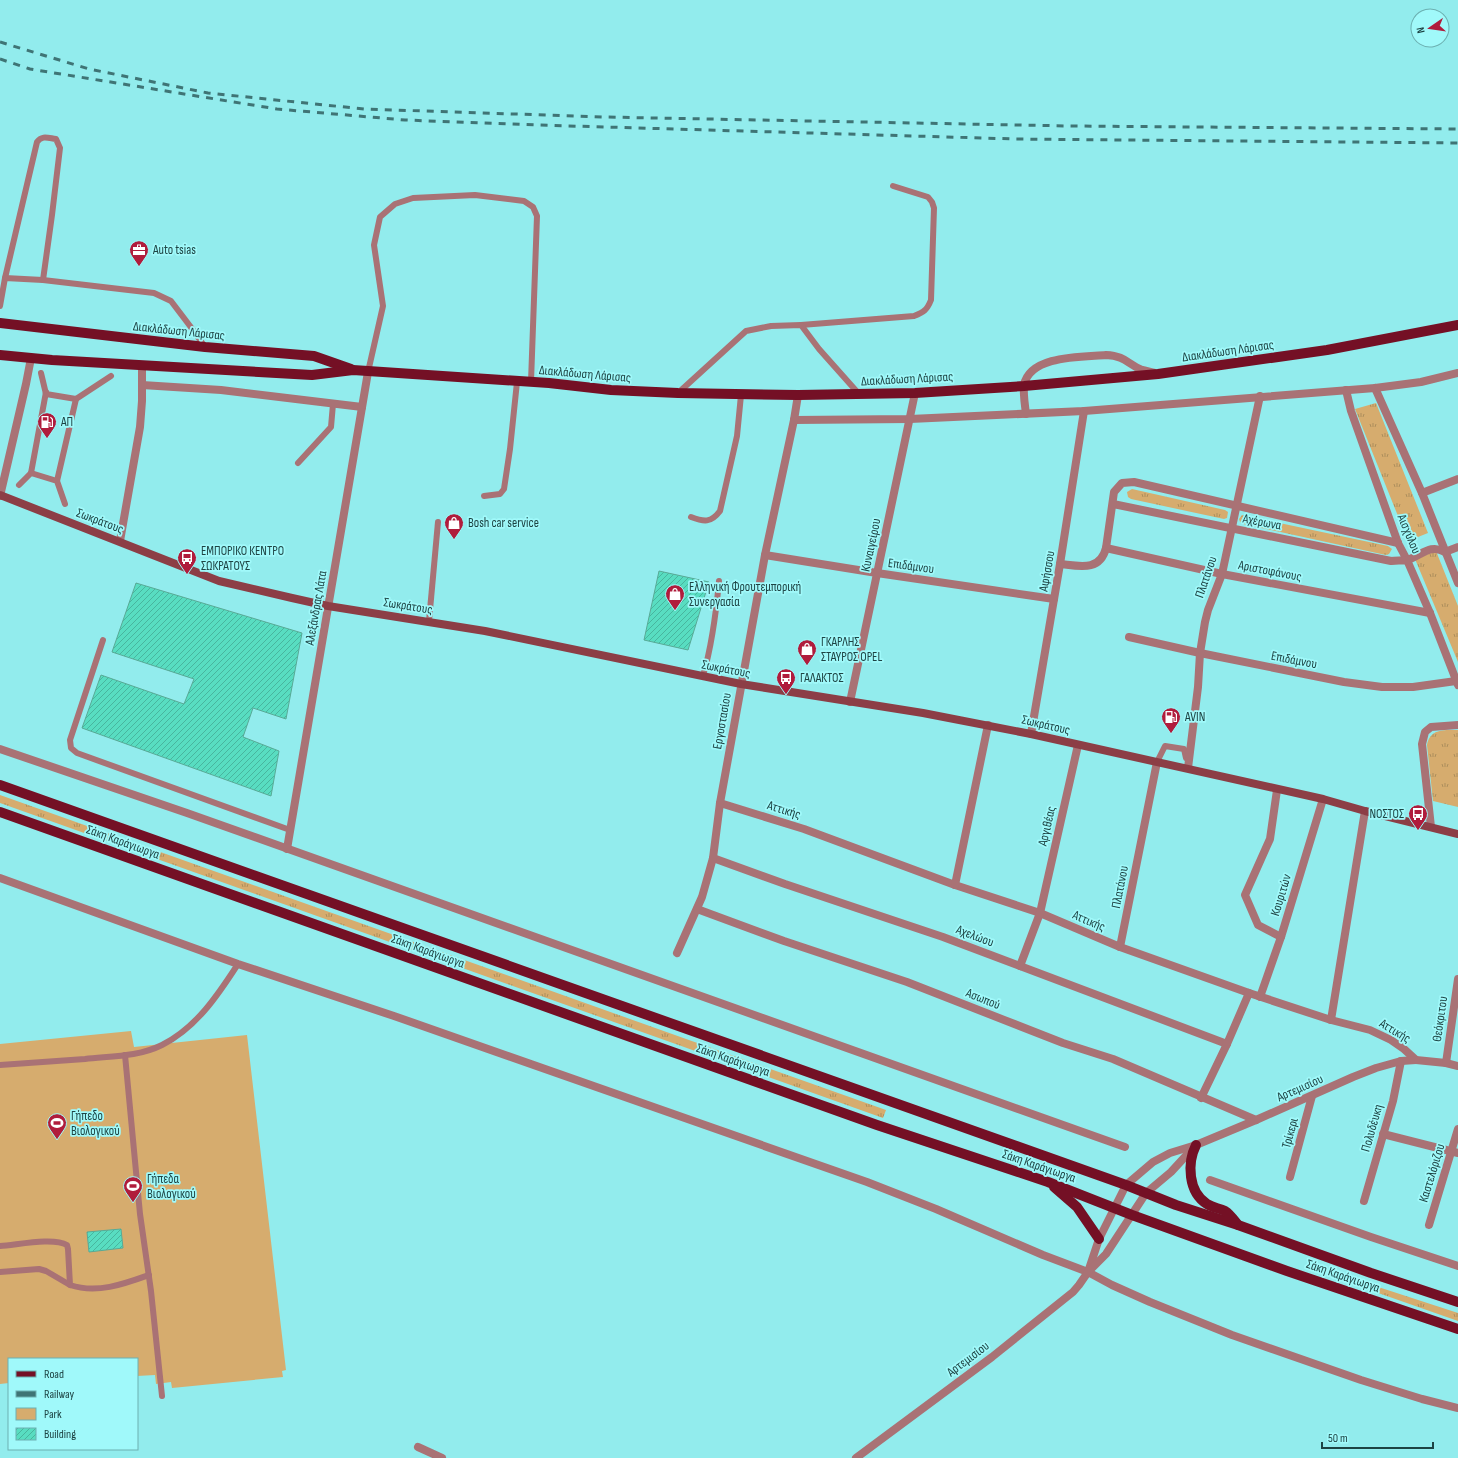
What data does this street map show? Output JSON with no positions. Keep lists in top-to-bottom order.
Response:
{
  "streets": {
    "main road": ["Διακλάδωση Λάρισας", "Σωκράτους", "Σάκη Καράγιωργα"],
    "street": [
      "Αχέρωνα",
      "Αισχύλου",
      "Κυναιγείρου",
      "Επιδάμνου",
      "Αφήσσου",
      "Αριστοφάνους",
      "Πλατάνου",
      "Αλεξάνδρας Λάτα",
      "Εργοστασίου",
      "Αττικής",
      "Αργιθέας",
      "Κουριτών",
      "Αχελώου",
      "Ασωπού",
      "Θεόκριτου",
      "Αρτεμισίου",
      "Πολυδέυκη",
      "Τρίκερι",
      "Καστελόριζου"
    ]
  },
  "crossings": [
    ["Διακλάδωση Λάρισας", "Κυναιγείρου"],
    ["Διακλάδωση Λάρισας", "Αλεξάνδρας Λάτα"],
    ["Διακλάδωση Λάρισας", "Εργοστασίου"],
    ["Σωκράτους", "Κυναιγείρου"],
    ["Σωκράτους", "Αφήσσου"],
    ["Σωκράτους", "Πλατάνου"],
    ["Σωκράτους", "Αλεξάνδρας Λάτα"],
    ["Σωκράτους", "Εργοστασίου"],
    ["Σωκράτους", "Αργιθέας"],
    ["Σωκράτους", "Κουριτών"],
    ["Αχέρωνα", "Αισχύλου"],
    ["Αχέρωνα", "Πλατάνου"],
    ["Αισχύλου", "Επιδάμνου"],
    ["Αισχύλου", "Αριστοφάνους"],
    ["Κυναιγείρου", "Επιδάμνου"],
    ["Επιδάμνου", "Αφήσσου"],
    ["Επιδάμνου", "Πλατάνου"],
    ["Επιδάμνου", "Εργοστασίου"],
    ["Αριστοφάνους", "Πλατάνου"],
    ["Πλατάνου", "Αττικής"],
    ["Εργοστασίου", "Αττικής"],
    ["Εργοστασίου", "Αχελώου"],
    ["Εργοστασίου", "Ασωπού"],
    ["Αττικής", "Αργιθέας"],
    ["Αττικής", "Κουριτών"],
    ["Αττικής", "Θεόκριτου"],
    ["Αττικής", "Αρτεμισίου"],
    ["Αργιθέας", "Αχελώου"],
    ["Σάκη Καράγιωργα", "Αρτεμισίου"],
    ["Ασωπού", "Αρτεμισίου"],
    ["Αρτεμισίου", "Πολυδέυκη"],
    ["Αρτεμισίου", "Τρίκερι"]
  ],
  "places": {
    "office": ["Auto tsias"],
    "fuel station": ["ΑΠ", "AVIN"],
    "shop": ["Bosh car service", "Ελληνική Φρουτεμπορική Συνεργασία", "ΓΚΑΡΛΗΣ ΣΤΑΥΡΟΣ OPEL"],
    "bus stop": ["ΕΜΠΟΡΙΚΟ ΚΕΝΤΡΟ ΣΩΚΡΑΤΟΥΣ", "ΓΑΛΑΚΤΟΣ", "ΝΟΣΤΟΣ"],
    "sports": ["Γήπεδο Βιολογικού", "Γήπεδα Βιολογικού"]
  },
  "legend": [
    "Road",
    "Railway",
    "Park",
    "Building"
  ],
  "scale_bar": "50 m",
  "north": "left"
}
